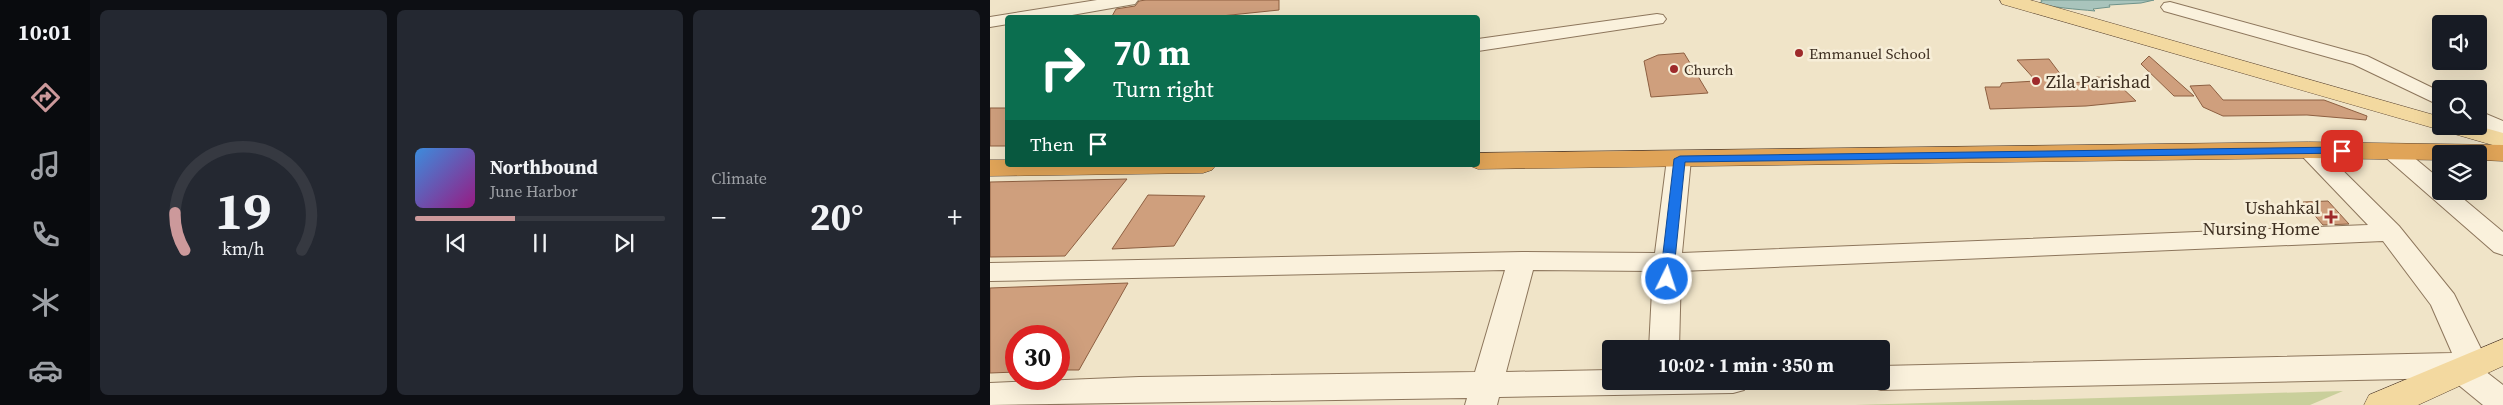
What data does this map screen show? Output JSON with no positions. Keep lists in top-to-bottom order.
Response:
{
  "places": {
    "other": ["Emmanuel School", "Church", "Zila Parishad"],
    "health": ["Ushahkal Nursing Home"]
  },
  "page": {
    "tabs": "10:01",
    "tile": "Climate",
    "turn": ["70 m", "Turn right"],
    "then": "Then",
    "song": ["Northbound", "June Harbor"],
    "heat": ["−", "20°", "+"],
    "limit": "30",
    "trip": "10:02 · 1 min · 350 m",
    "gauge": ["19", "km/h"]
  }
}
